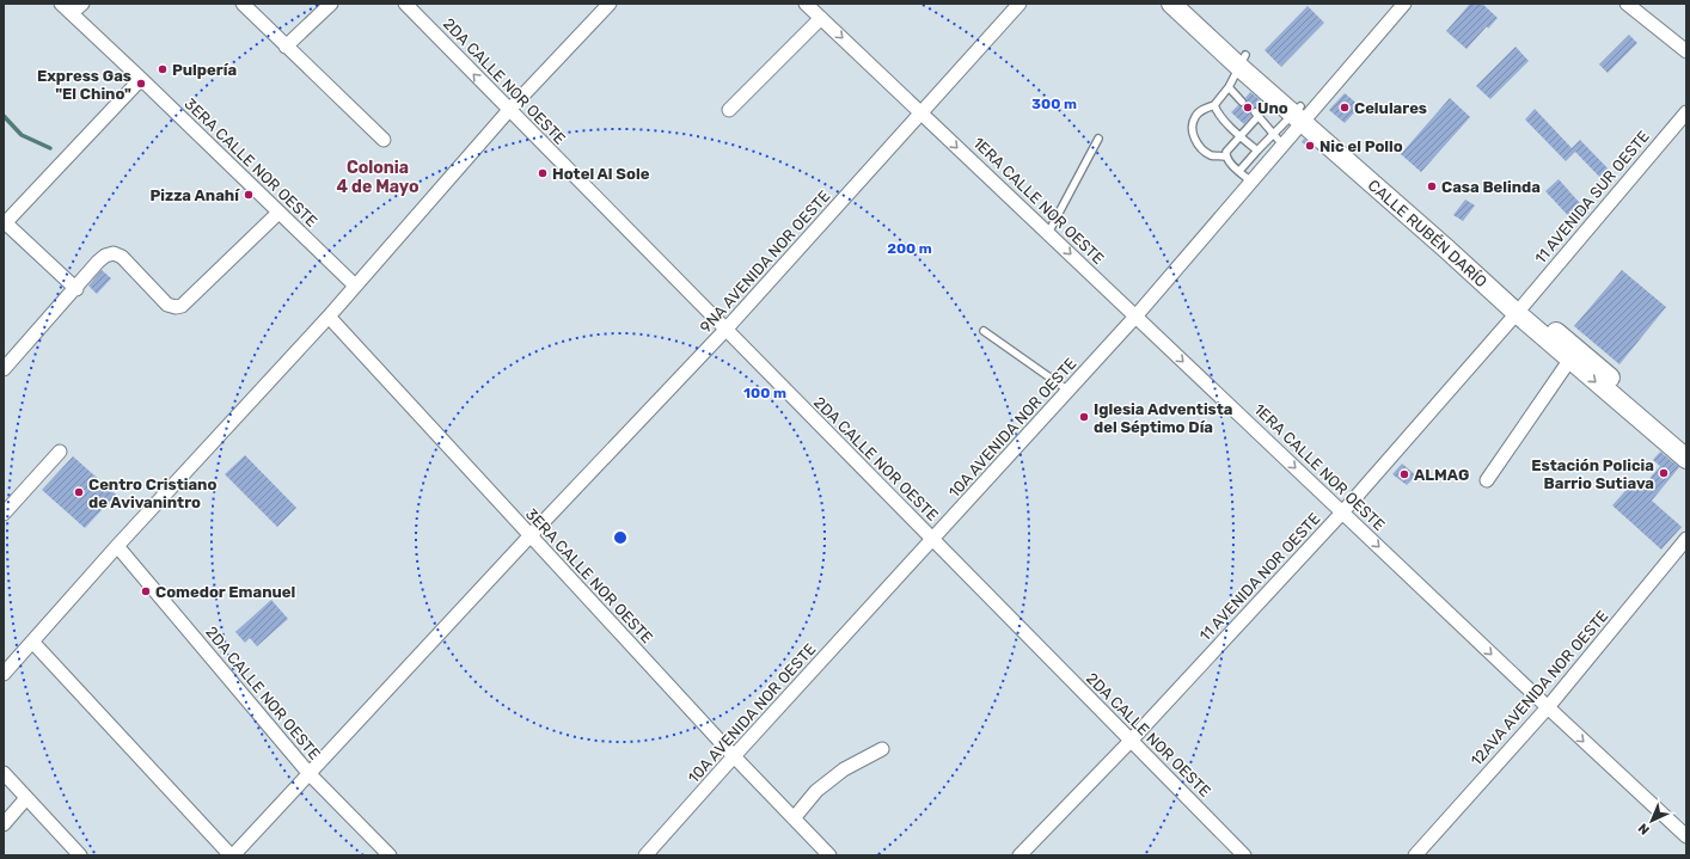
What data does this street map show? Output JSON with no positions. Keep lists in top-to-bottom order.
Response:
{
  "streets": {
    "street": [
      "2DA CALLE NOR OESTE",
      "3ERA CALLE NOR OESTE",
      "11 AVENIDA SUR OESTE",
      "1ERA CALLE NOR OESTE",
      "CALLE RUBÉN DARÍO",
      "9NA AVENIDA NOR OESTE",
      "10A AVENIDA NOR OESTE",
      "11 AVENIDA NOR OESTE",
      "12AVA AVENIDA NOR OESTE"
    ]
  },
  "crossings": [
    ["2DA CALLE NOR OESTE", "9NA AVENIDA NOR OESTE"],
    ["2DA CALLE NOR OESTE", "10A AVENIDA NOR OESTE"],
    ["2DA CALLE NOR OESTE", "11 AVENIDA NOR OESTE"],
    ["3ERA CALLE NOR OESTE", "9NA AVENIDA NOR OESTE"],
    ["3ERA CALLE NOR OESTE", "10A AVENIDA NOR OESTE"],
    ["11 AVENIDA SUR OESTE", "CALLE RUBÉN DARÍO"],
    ["11 AVENIDA SUR OESTE", "11 AVENIDA NOR OESTE"],
    ["1ERA CALLE NOR OESTE", "9NA AVENIDA NOR OESTE"],
    ["1ERA CALLE NOR OESTE", "10A AVENIDA NOR OESTE"],
    ["1ERA CALLE NOR OESTE", "11 AVENIDA NOR OESTE"],
    ["1ERA CALLE NOR OESTE", "12AVA AVENIDA NOR OESTE"],
    ["CALLE RUBÉN DARÍO", "10A AVENIDA NOR OESTE"],
    ["CALLE RUBÉN DARÍO", "11 AVENIDA NOR OESTE"]
  ],
  "one_way": ["1ERA CALLE NOR OESTE"],
  "districts": ["Colonia 4 de Mayo"],
  "places": [
    "Pulpería",
    "Express Gas \"El Chino\"",
    "Uno",
    "Celulares",
    "Nic el Pollo",
    "Hotel Al Sole",
    "Casa Belinda",
    "Pizza Anahí",
    "Iglesia Adventista del Séptimo Día",
    "Estación Policia Barrio Sutiava",
    "ALMAG",
    "Centro Cristiano de Avivanintro",
    "Comedor Emanuel"
  ],
  "north": "bottom left",
  "rings": ["300 m", "200 m", "100 m"]
}
